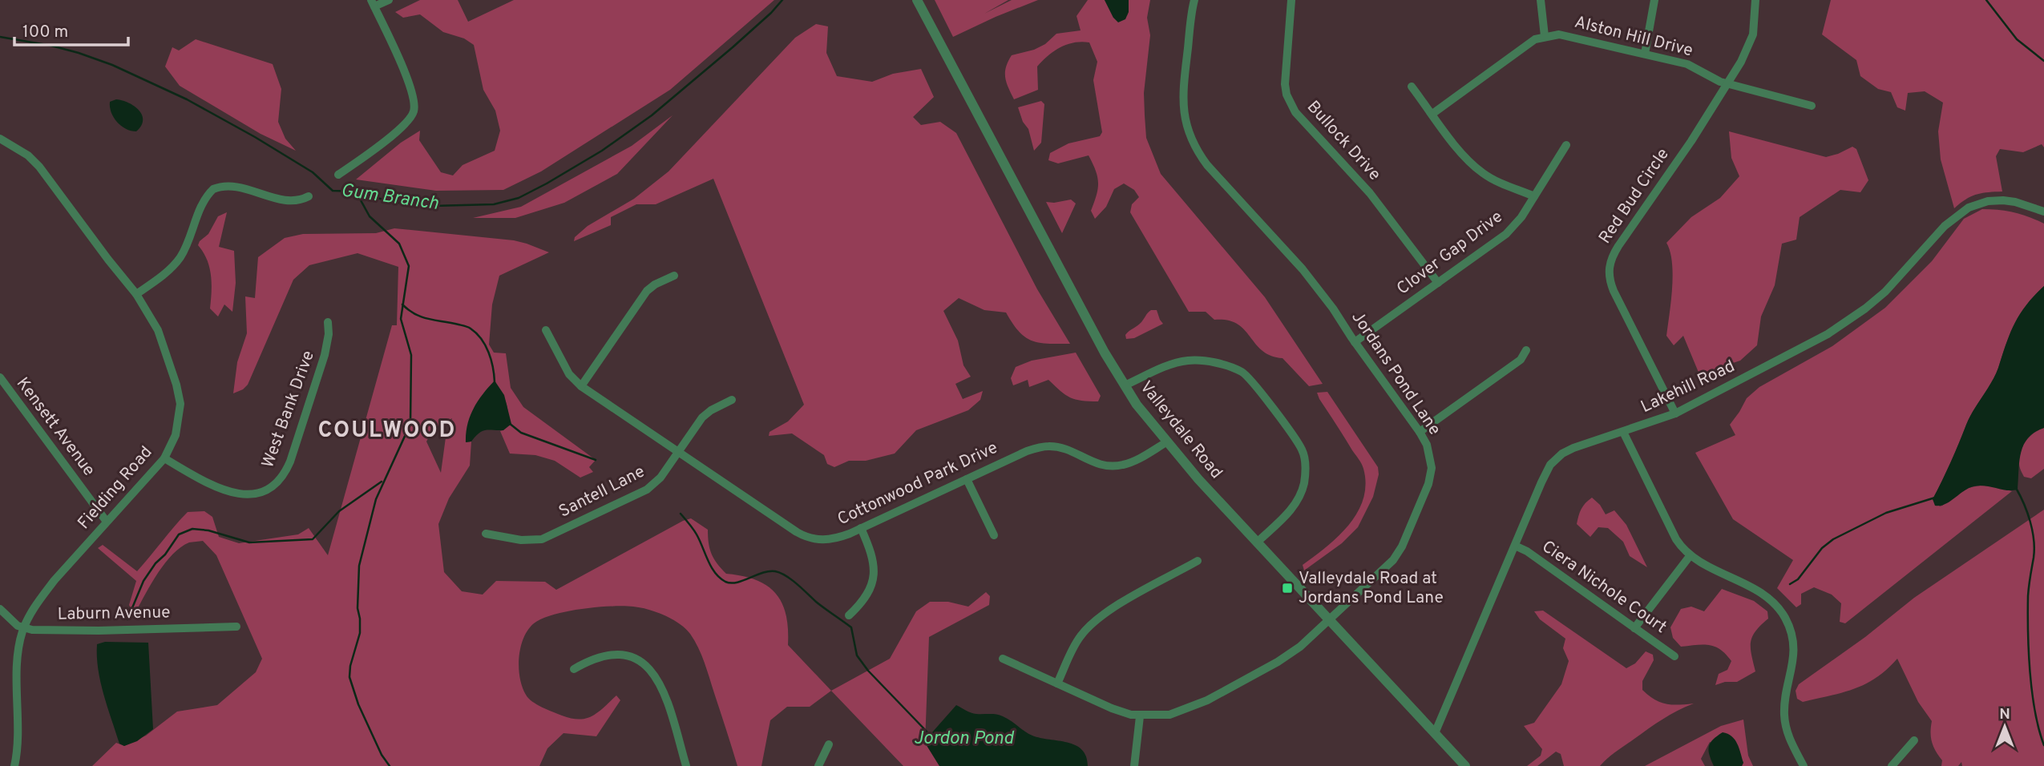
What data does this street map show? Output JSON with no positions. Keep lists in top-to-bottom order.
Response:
{
  "streets": {
    "street": [
      "Alston Hill Drive",
      "Bullock Drive",
      "Red Bud Circle",
      "Clover Gap Drive",
      "Jordans Pond Lane",
      "Lakehill Road",
      "West Bank Drive",
      "Kensett Avenue",
      "Valleydale Road",
      "Cottonwood Park Drive",
      "Fielding Road",
      "Santell Lane",
      "Ciera Nichole Court",
      "Laburn Avenue"
    ]
  },
  "crossings": [
    ["Alston Hill Drive", "Red Bud Circle"],
    ["Bullock Drive", "Clover Gap Drive"],
    ["Red Bud Circle", "Lakehill Road"],
    ["Clover Gap Drive", "Jordans Pond Lane"],
    ["Jordans Pond Lane", "Valleydale Road"],
    ["Lakehill Road", "Valleydale Road"],
    ["Lakehill Road", "Ciera Nichole Court"],
    ["West Bank Drive", "Fielding Road"],
    ["Kensett Avenue", "Fielding Road"],
    ["Valleydale Road", "Cottonwood Park Drive"],
    ["Cottonwood Park Drive", "Santell Lane"],
    ["Fielding Road", "Laburn Avenue"]
  ],
  "districts": ["COULWOOD"],
  "water": ["Gum Branch", "Jordon Pond"],
  "places": {
    "transit": ["Valleydale Road at Jordans Pond Lane"]
  },
  "scale_bar": "100 m",
  "north": "top"
}
